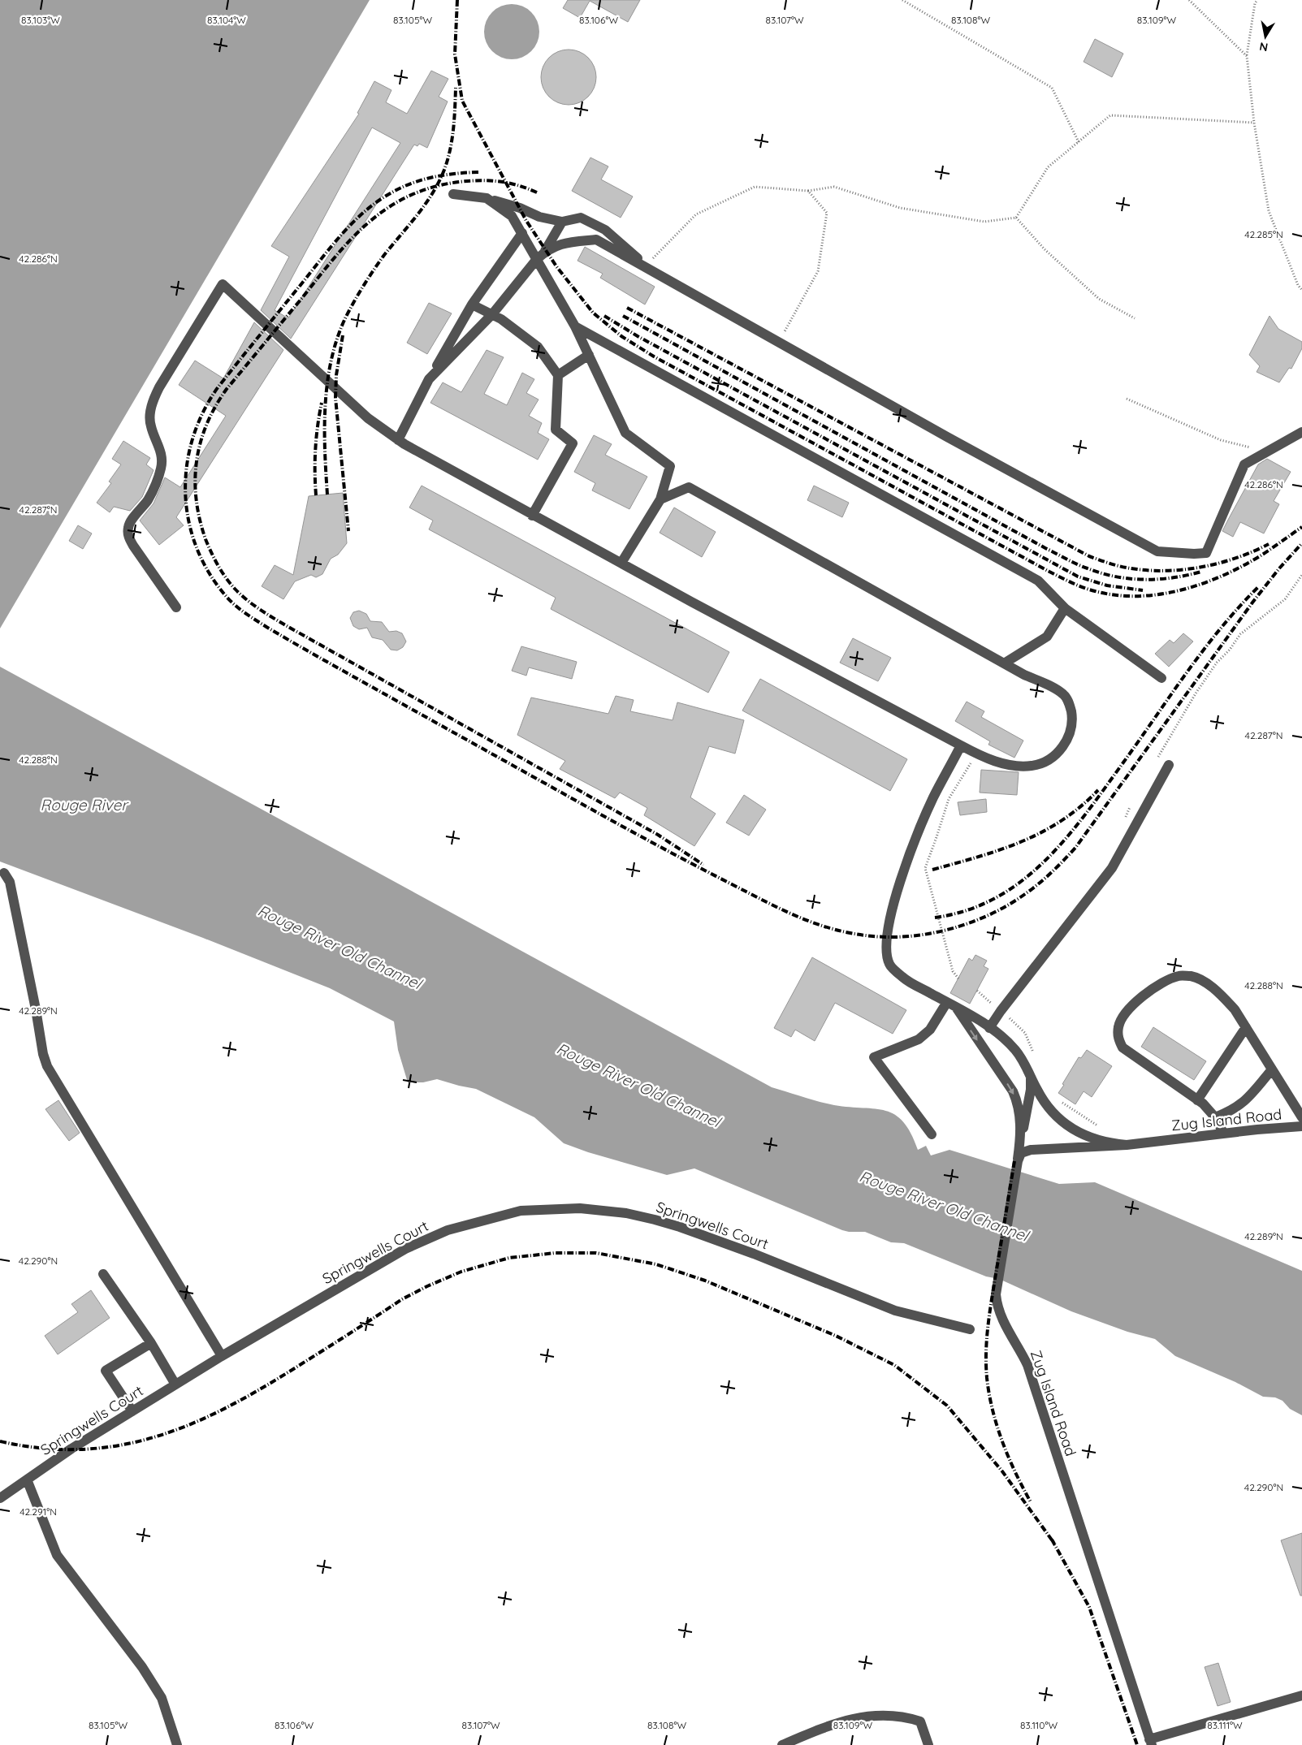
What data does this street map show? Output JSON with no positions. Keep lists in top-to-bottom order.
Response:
{
  "streets": {
    "street": ["Zug Island Road", "Springwells Court"]
  },
  "water": ["Rouge River", "Rouge River Old Channel"],
  "north": "bottom",
  "coordinates": [
    "83.103°W",
    "83.104°W",
    "83.105°W",
    "83.106°W",
    "83.107°W",
    "83.108°W",
    "83.109°W",
    "42.285°N",
    "42.286°N",
    "42.287°N",
    "42.288°N",
    "42.289°N",
    "42.290°N",
    "42.291°N",
    "83.110°W",
    "83.111°W"
  ]
}
